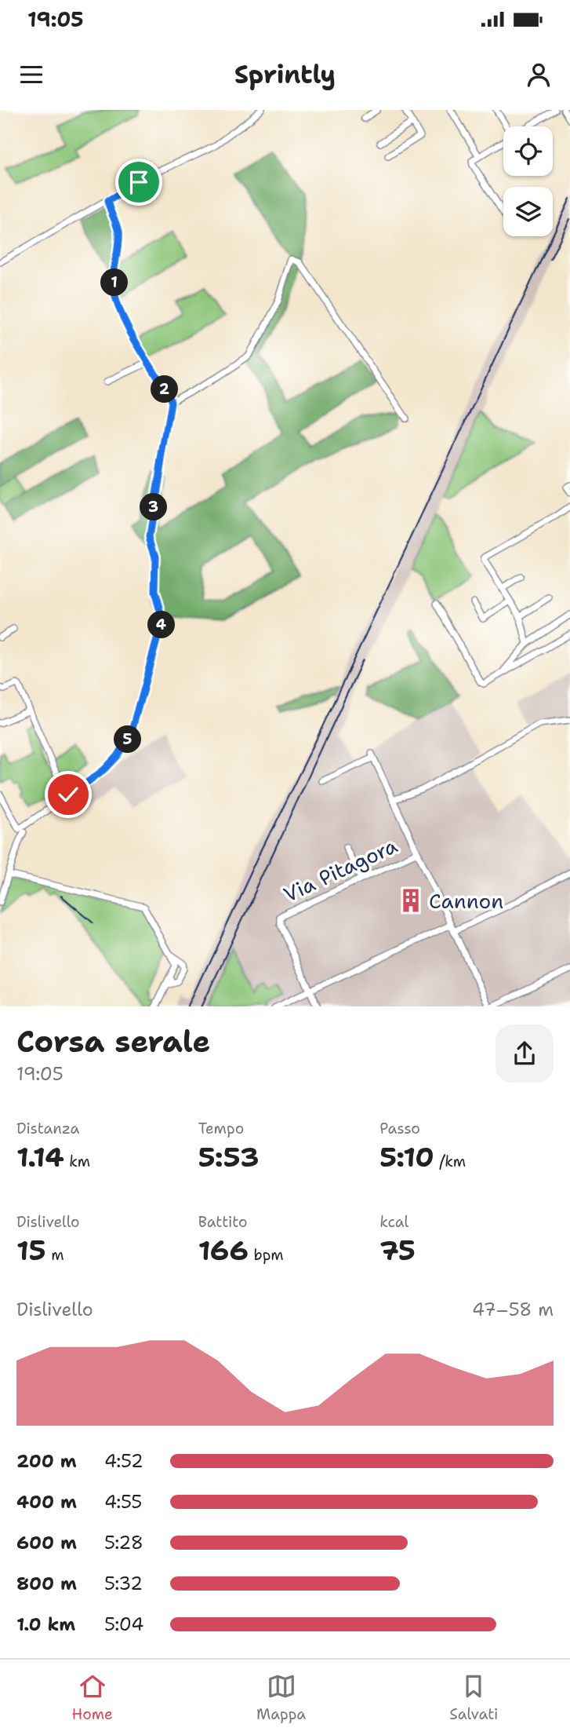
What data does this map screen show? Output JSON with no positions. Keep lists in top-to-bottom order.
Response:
{
  "streets": {
    "street": ["Via Pitagora"]
  },
  "places": {
    "building": ["Cannon"]
  },
  "page": {
    "status": "19:05",
    "header": "Sprintly",
    "pins": [
      "1",
      "2",
      "3",
      "4",
      "5"
    ],
    "heading": ["Corsa serale", "19:05"],
    "stats": [
      ["Distanza", "1.14 km"],
      ["Tempo", "5:53"],
      ["Passo", "5:10 /km"],
      ["Dislivello", "15 m"],
      ["Battito", "166 bpm"],
      ["kcal", "75"]
    ],
    "chart": ["Dislivello", "47–58 m"],
    "list": [
      {
        "name": "200 m",
        "note": "4:52"
      },
      {
        "name": "400 m",
        "note": "4:55"
      },
      {
        "name": "600 m",
        "note": "5:28"
      },
      {
        "name": "800 m",
        "note": "5:32"
      },
      {
        "name": "1.0 km",
        "note": "5:04"
      }
    ],
    "tabs": ["Home", "Mappa", "Salvati"]
  }
}
